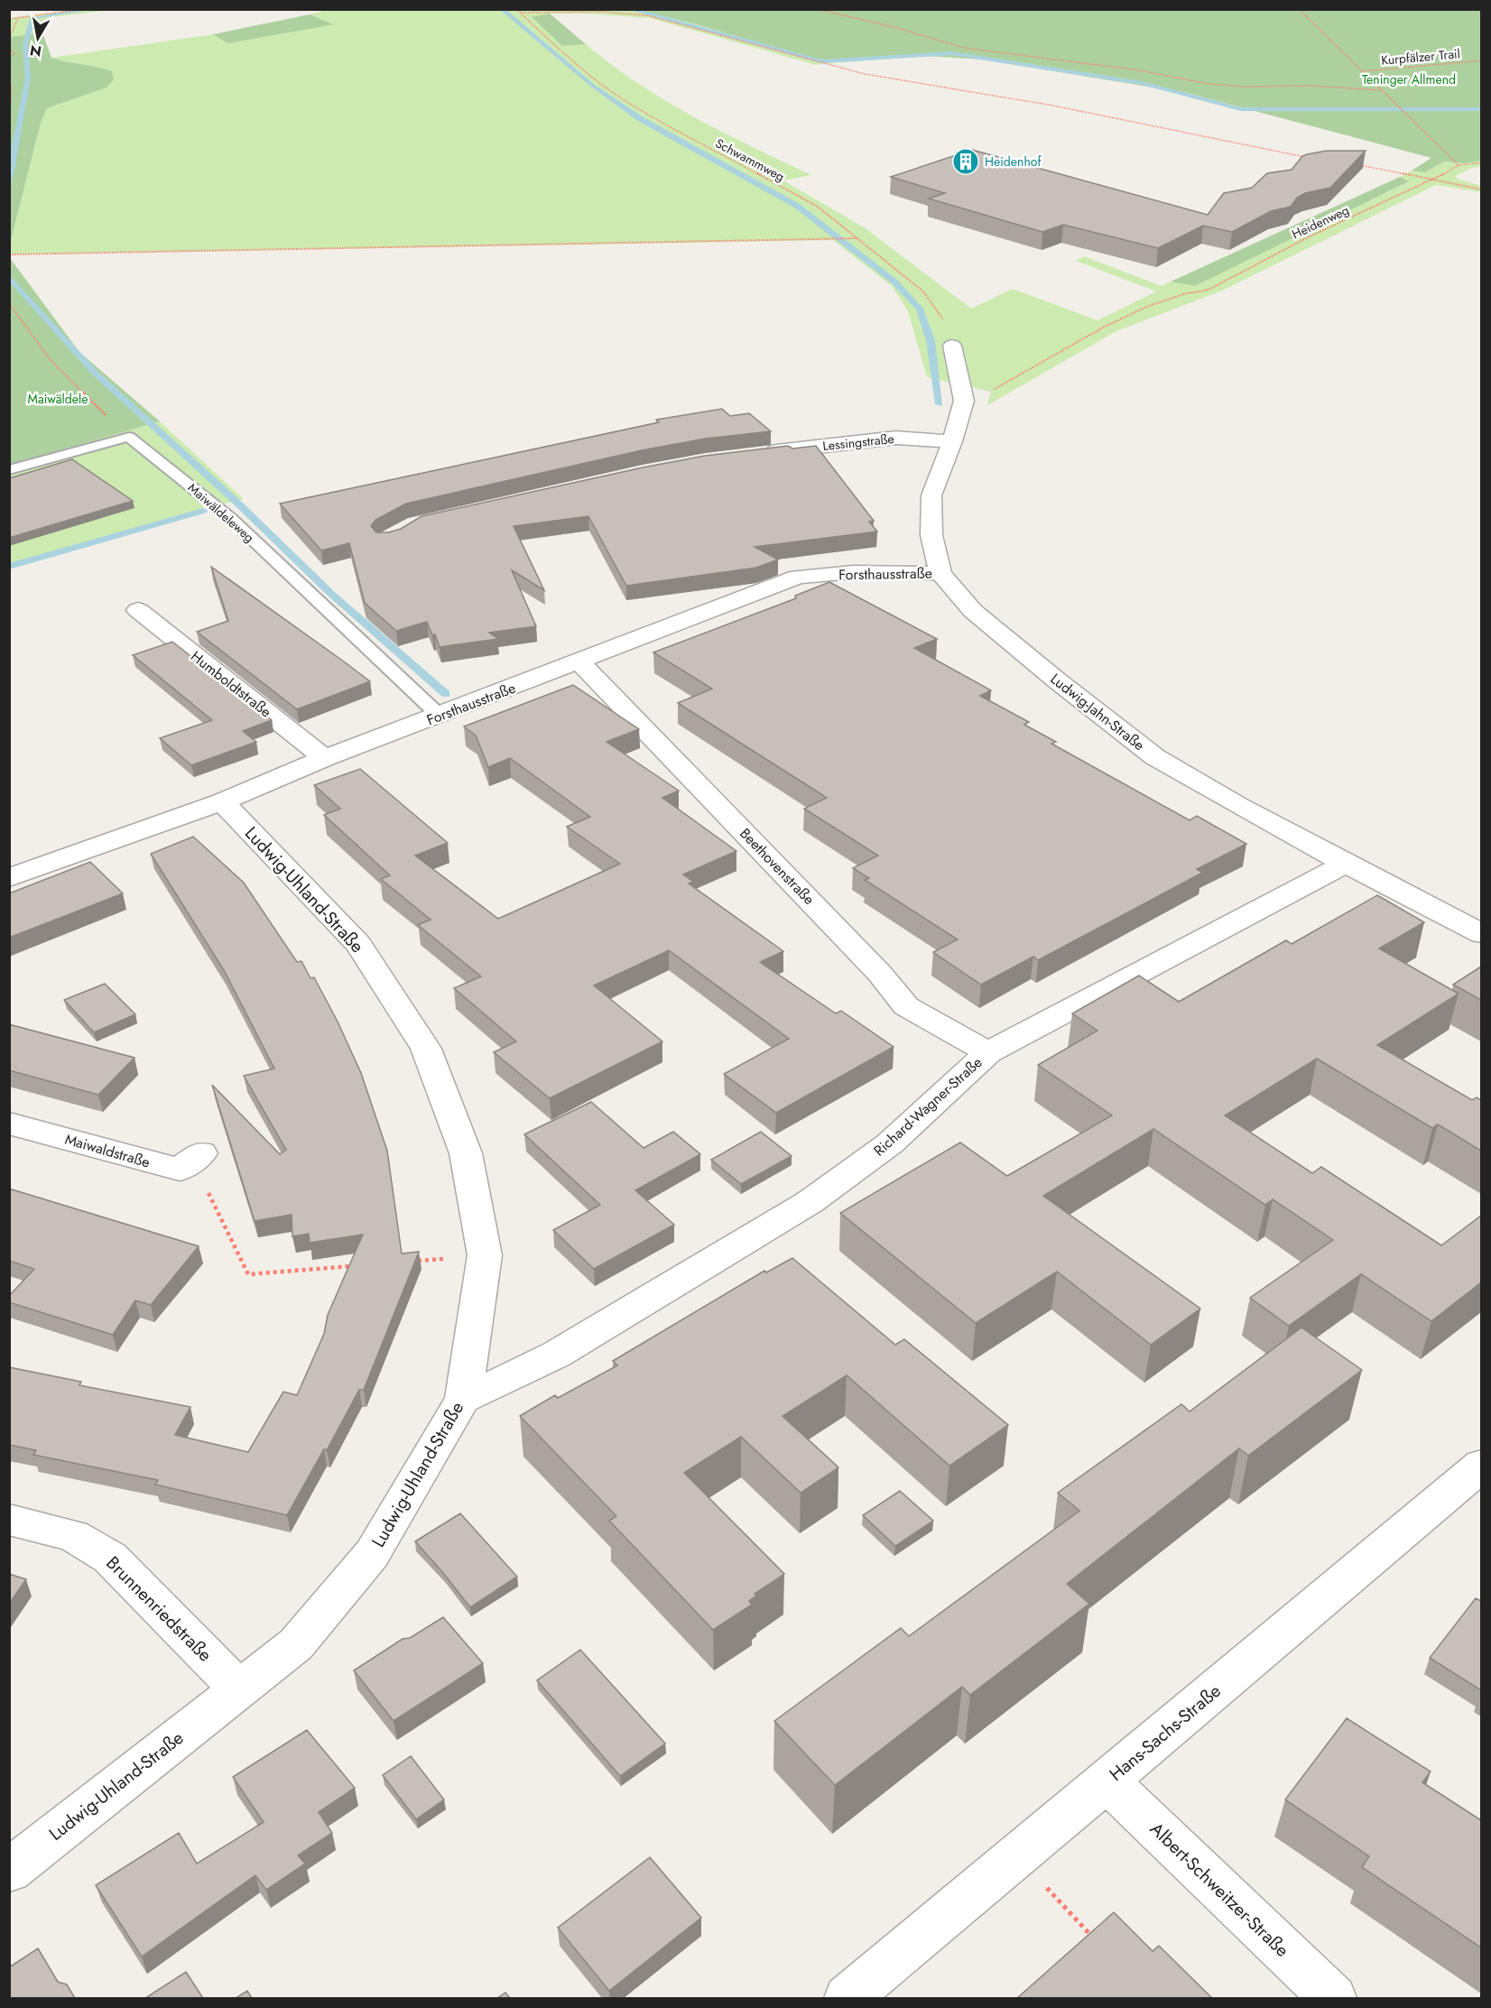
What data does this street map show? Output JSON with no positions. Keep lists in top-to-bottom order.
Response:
{
  "streets": {
    "street": [
      "Lessingstraße",
      "Forsthausstraße",
      "Humboldtstraße",
      "Ludwig-Jahn-Straße",
      "Beethovenstraße",
      "Ludwig-Uhland-Straße",
      "Richard-Wagner-Straße",
      "Maiwaldstraße",
      "Brunnenriedstraße",
      "Hans-Sachs-Straße",
      "Albert-Schweitzer-Straße"
    ],
    "lane": ["Maiwäldeleweg"],
    "path": ["Kurpfälzer Trail", "Schwammweg", "Heidenweg"]
  },
  "crossings": [
    ["Schwammweg", "Ludwig-Jahn-Straße"],
    ["Lessingstraße", "Ludwig-Jahn-Straße"],
    ["Maiwäldeleweg", "Forsthausstraße"],
    ["Forsthausstraße", "Humboldtstraße"],
    ["Forsthausstraße", "Ludwig-Jahn-Straße"],
    ["Forsthausstraße", "Beethovenstraße"],
    ["Forsthausstraße", "Ludwig-Uhland-Straße"],
    ["Ludwig-Jahn-Straße", "Richard-Wagner-Straße"],
    ["Beethovenstraße", "Richard-Wagner-Straße"],
    ["Ludwig-Uhland-Straße", "Richard-Wagner-Straße"],
    ["Ludwig-Uhland-Straße", "Brunnenriedstraße"],
    ["Hans-Sachs-Straße", "Albert-Schweitzer-Straße"]
  ],
  "parks": ["Teninger Allmend", "Maiwäldele"],
  "places": {
    "building": ["Heidenhof"]
  },
  "north": "bottom"
}
